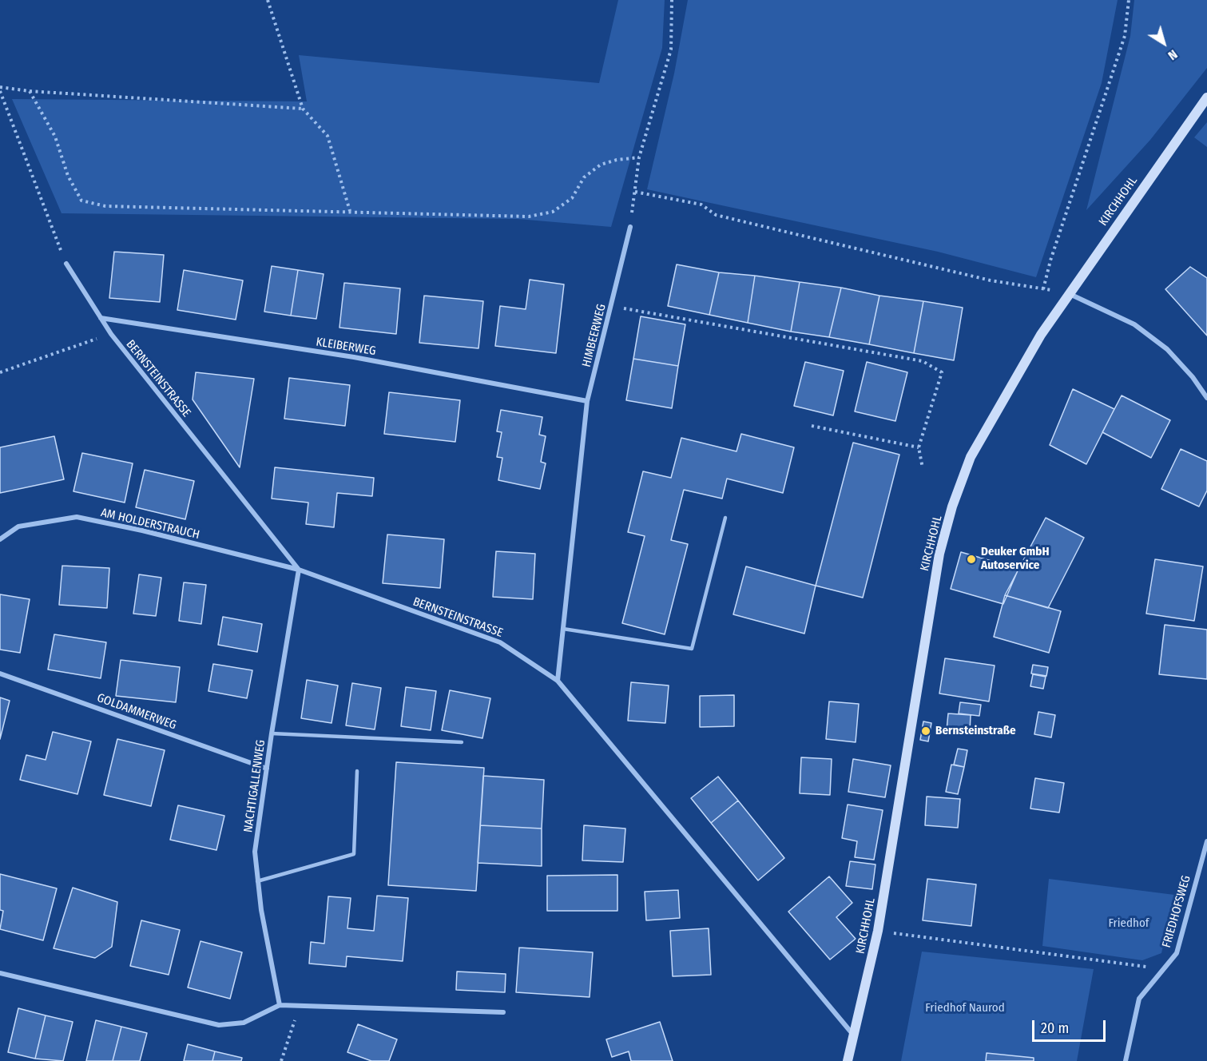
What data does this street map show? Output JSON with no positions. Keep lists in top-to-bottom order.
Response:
{
  "streets": {
    "street": [
      "KIRCHHOHL",
      "HIMBEERWEG",
      "KLEIBERWEG",
      "BERNSTEINSTRASSE",
      "AM HOLDERSTRAUCH",
      "GOLDAMMERWEG",
      "NACHTIGALLENWEG",
      "FRIEDHOFSWEG"
    ]
  },
  "crossings": [
    ["KIRCHHOHL", "BERNSTEINSTRASSE"],
    ["HIMBEERWEG", "KLEIBERWEG"],
    ["HIMBEERWEG", "BERNSTEINSTRASSE"],
    ["KLEIBERWEG", "BERNSTEINSTRASSE"],
    ["BERNSTEINSTRASSE", "AM HOLDERSTRAUCH"],
    ["BERNSTEINSTRASSE", "NACHTIGALLENWEG"],
    ["AM HOLDERSTRAUCH", "NACHTIGALLENWEG"],
    ["GOLDAMMERWEG", "NACHTIGALLENWEG"]
  ],
  "parks": ["Friedhof", "Friedhof Naurod"],
  "places": ["Deuker GmbH Autoservice", "Bernsteinstraße"],
  "scale_bar": "20 m",
  "north": "bottom right"
}
